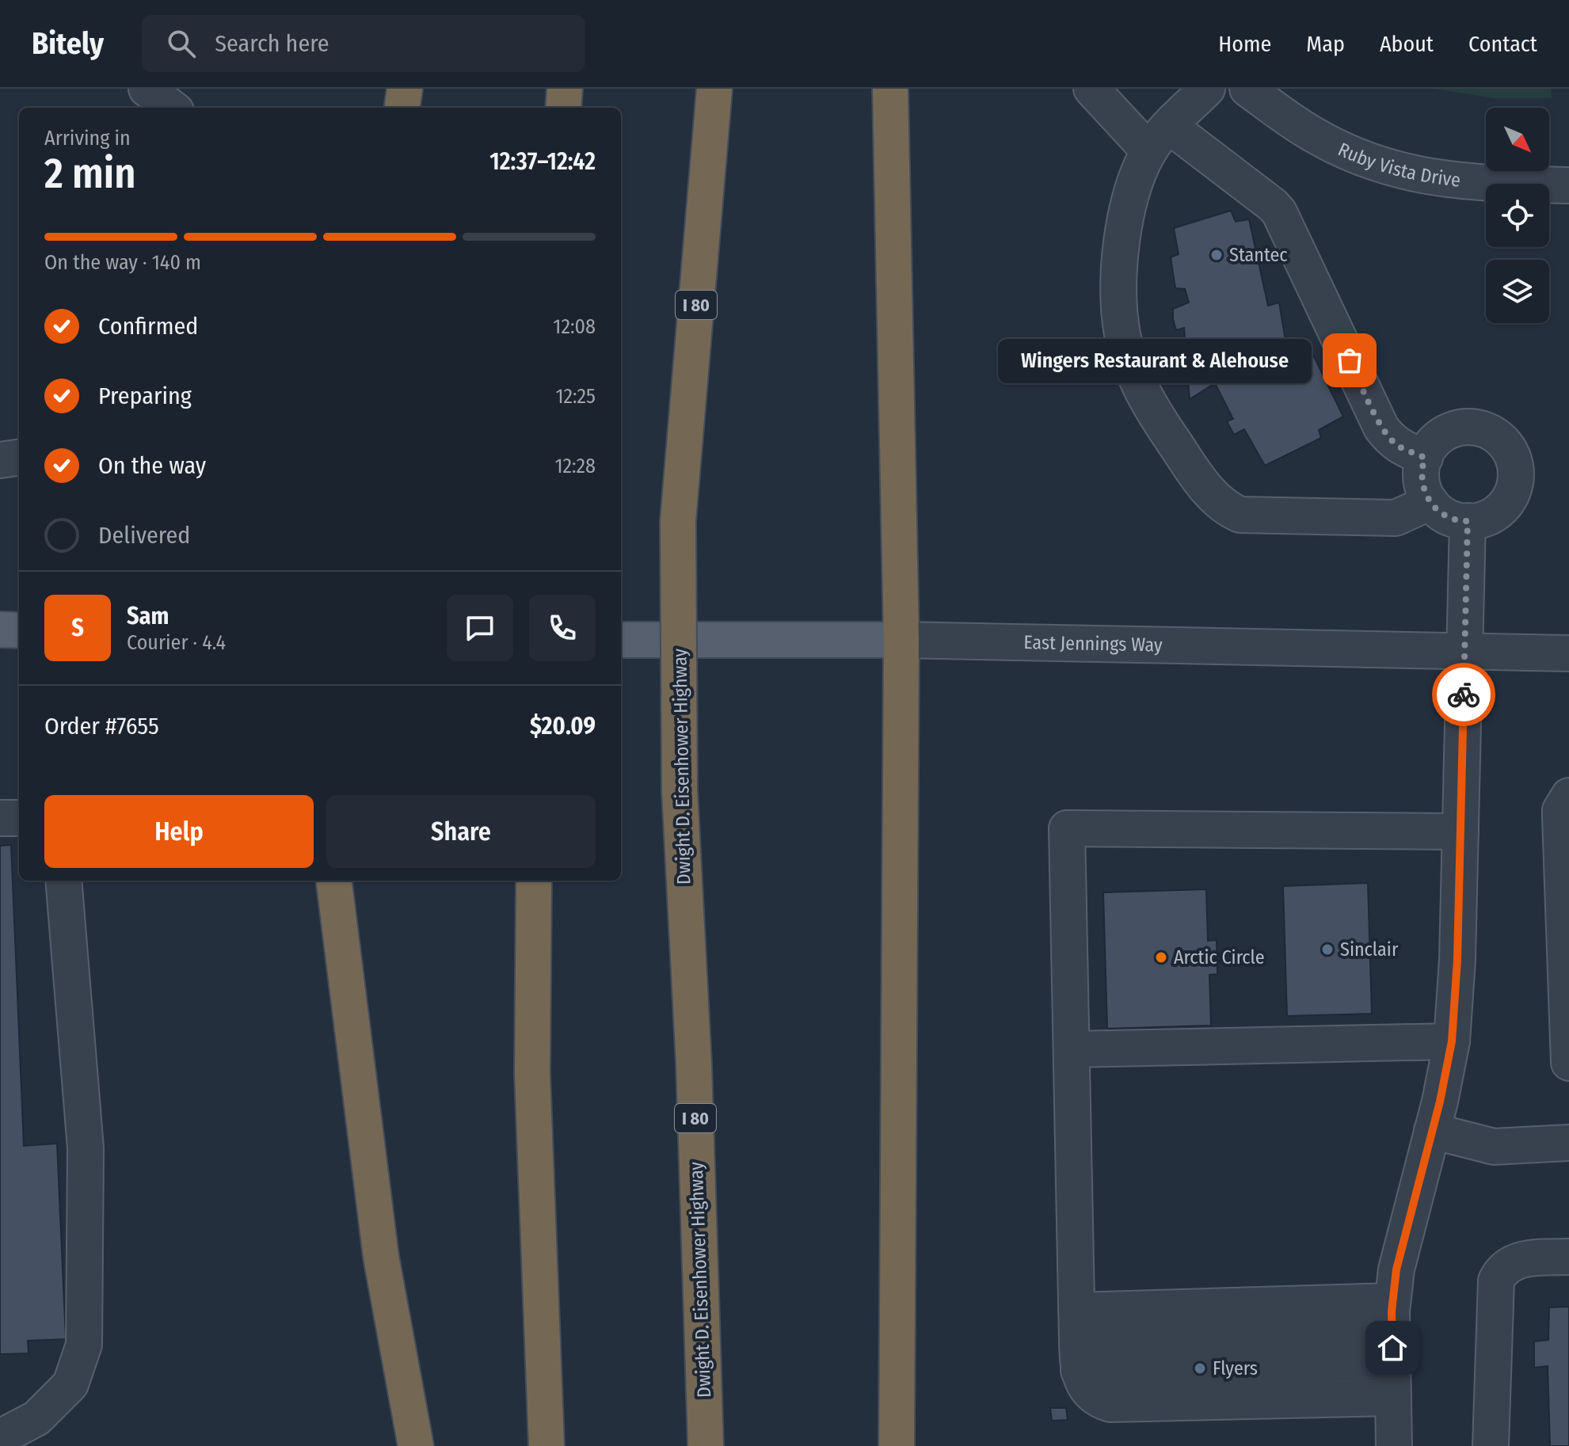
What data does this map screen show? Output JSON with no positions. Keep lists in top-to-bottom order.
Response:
{
  "streets": {
    "highway": ["I 80", "Dwight D. Eisenhower Highway"],
    "main road": ["East Jennings Way"],
    "street": ["Ruby Vista Drive"]
  },
  "places": [
    "Stantec",
    "Wingers Restaurant & Alehouse",
    "Sinclair",
    "Arctic Circle",
    "Flyers"
  ],
  "north": "bottom right",
  "page": {
    "header": "Bitely",
    "search": "Search here",
    "nav": [
      "Home",
      "Map",
      "About",
      "Contact"
    ],
    "heading": ["2 min", "Arriving in", "12:37–12:42"],
    "panel": [
      "Sam",
      "Courier · 4.4",
      "Order #7655",
      "$20.09"
    ],
    "bar": "On the way · 140 m",
    "list": [
      ["Confirmed", "12:08"],
      ["Preparing", "12:25"],
      ["On the way", "12:28"],
      "Delivered"
    ],
    "bubble": "Wingers Restaurant & Alehouse",
    "round": "S",
    "buttons": ["Help", "Share"]
  }
}
